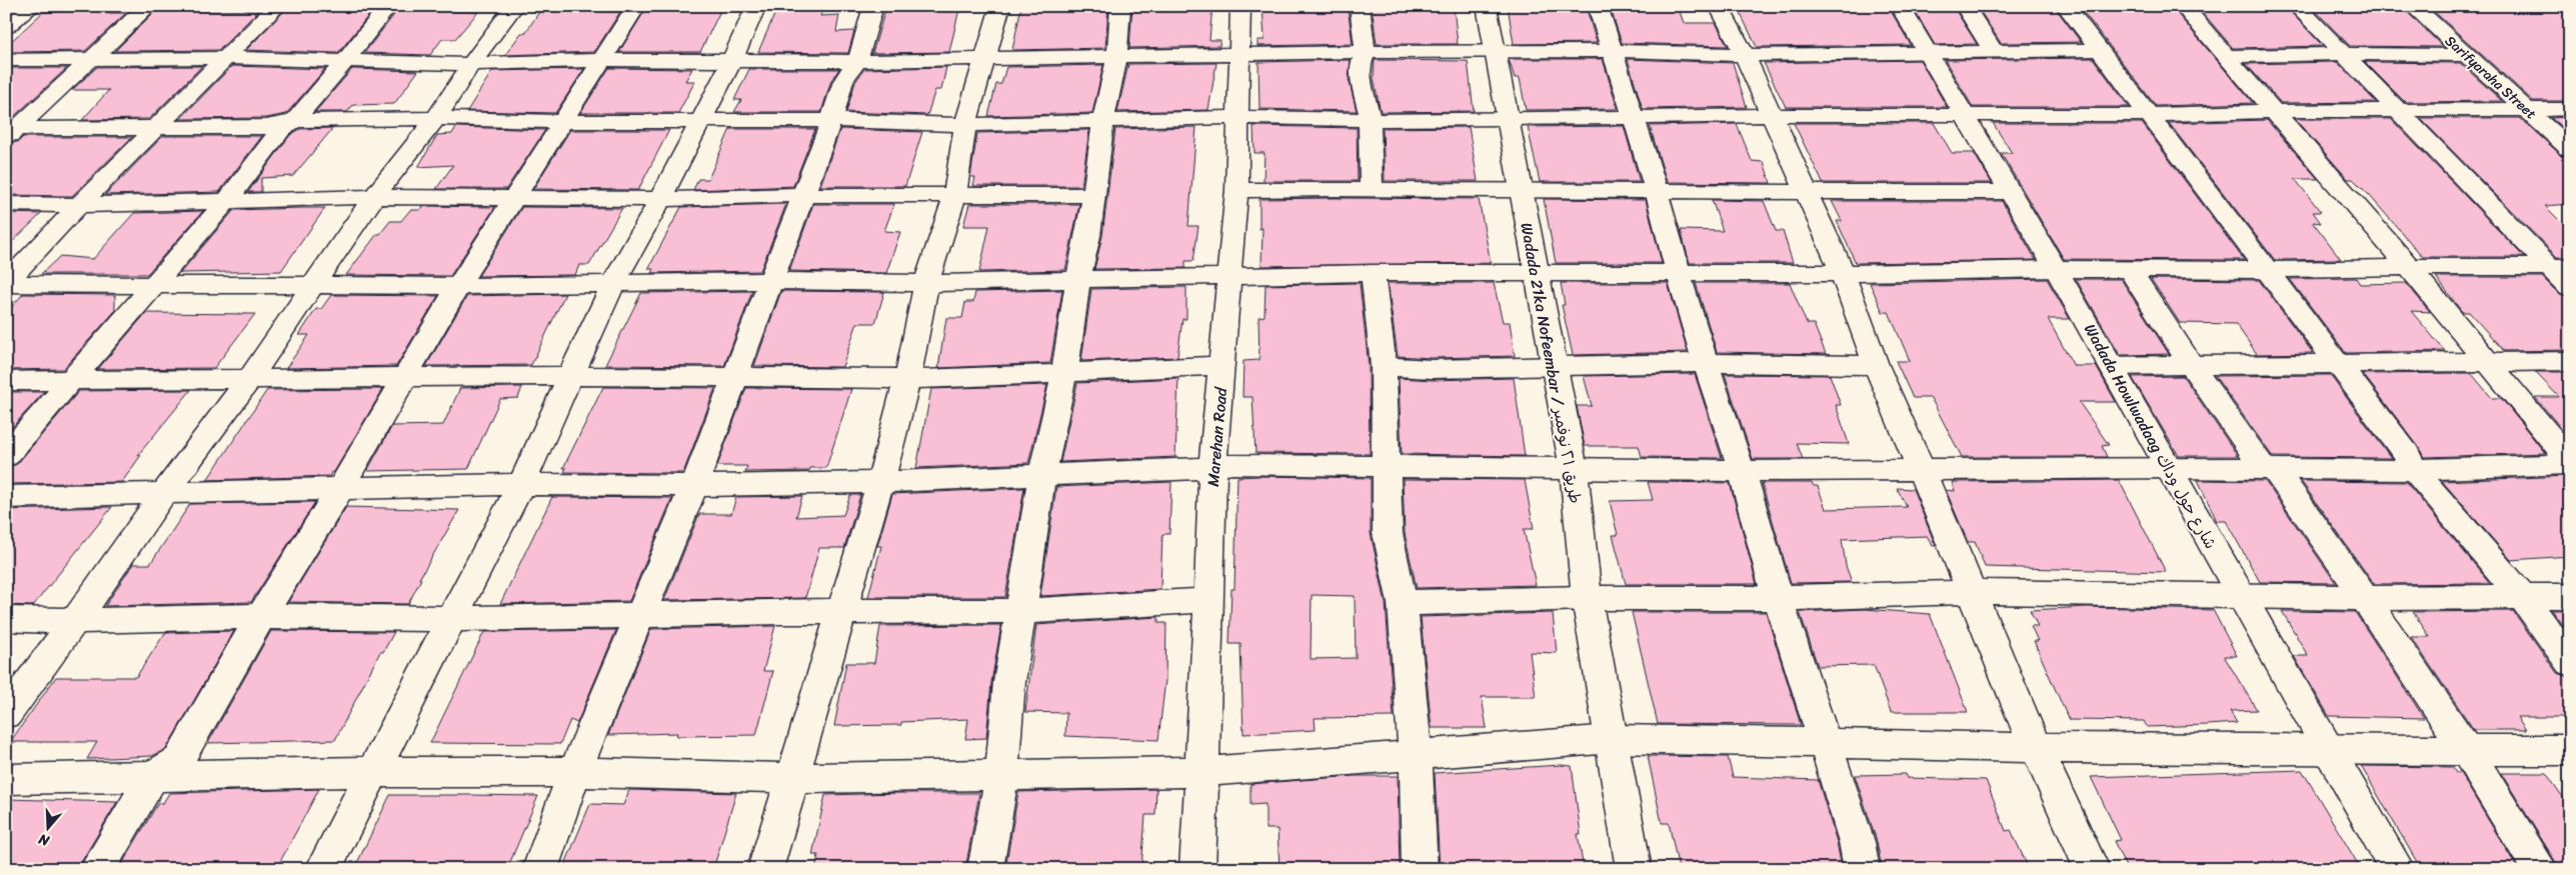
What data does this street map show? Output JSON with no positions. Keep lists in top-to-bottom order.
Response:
{
  "streets": {
    "street": [
      "Sarifyaraha Street",
      "Wadada 21ka Nofeembar / طريق ٢١ نوفمبر",
      "Wadada Howlwadaag شارع حول وداك",
      "Marehan Road"
    ]
  },
  "north": "bottom"
}
